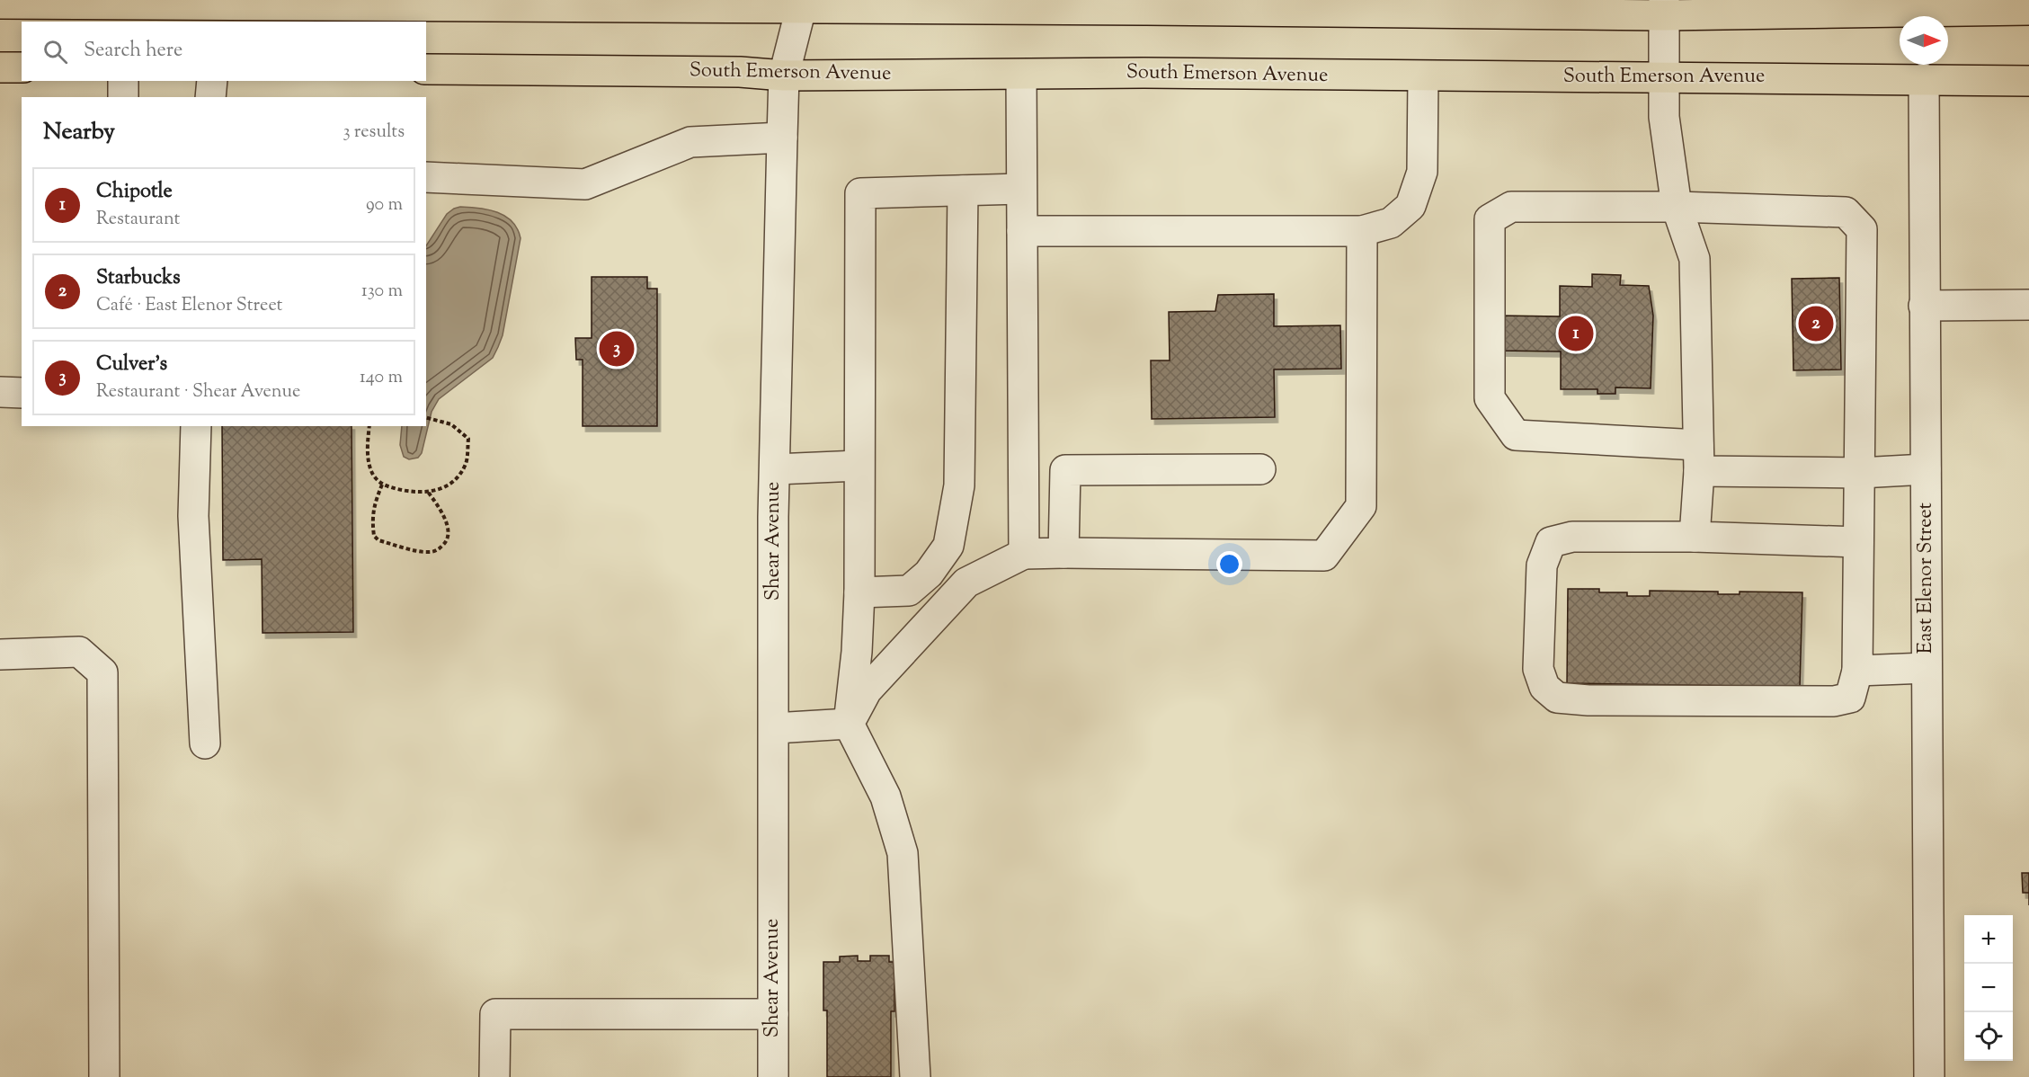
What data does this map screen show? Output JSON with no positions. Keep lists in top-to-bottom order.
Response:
{
  "streets": {
    "main road": ["South Emerson Avenue"],
    "street": ["Shear Avenue", "East Elenor Street"]
  },
  "crossings": [
    ["South Emerson Avenue", "Shear Avenue"],
    ["South Emerson Avenue", "East Elenor Street"]
  ],
  "north": "right",
  "page": {
    "search": "Search here",
    "heading": ["Nearby", "3 results"],
    "list": [
      {
        "mark": "1",
        "name": "Chipotle",
        "note": "Restaurant",
        "value": "90 m"
      },
      {
        "mark": "2",
        "name": "Starbucks",
        "note": "Café · East Elenor Street",
        "value": "130 m"
      },
      {
        "mark": "3",
        "name": "Culver's",
        "note": "Restaurant · Shear Avenue",
        "value": "140 m"
      }
    ],
    "pins": ["2", "1", "3"],
    "map_buttons": ["+", "−"]
  }
}
